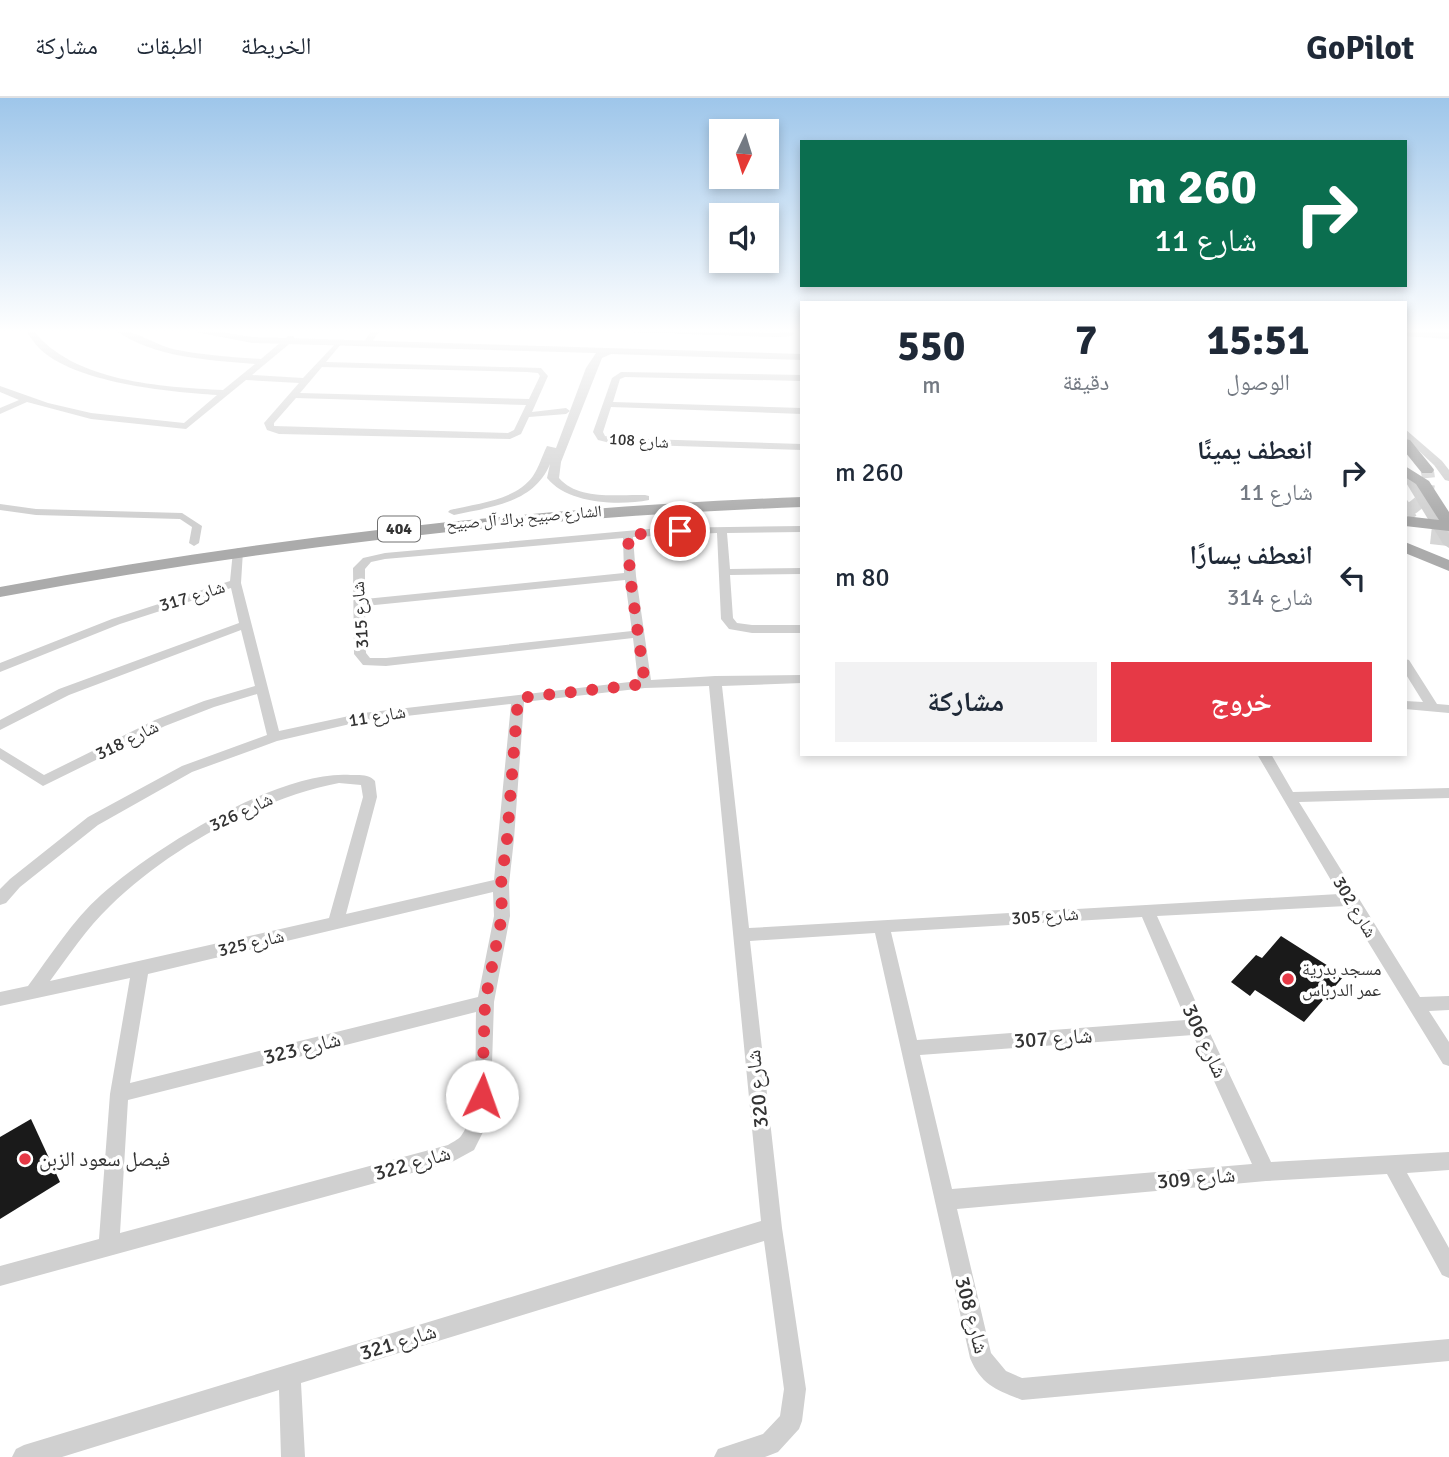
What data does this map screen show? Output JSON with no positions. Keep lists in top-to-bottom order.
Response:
{
  "streets": {
    "main road": ["الشارع صبيح براك آل صبيح", "404"],
    "street": [
      "شارع 108",
      "شارع 317",
      "شارع 315",
      "شارع 11",
      "شارع 318",
      "شارع 326",
      "شارع 302",
      "شارع 305",
      "شارع 325",
      "شارع 307",
      "شارع 306",
      "شارع 323",
      "شارع 320",
      "شارع 322",
      "شارع 309",
      "شارع 308",
      "شارع 321"
    ]
  },
  "crossings": [
    ["شارع 317", "شارع 11"],
    ["شارع 317", "شارع 318"],
    ["شارع 11", "شارع 320"],
    ["شارع 11", "شارع 322"],
    ["شارع 326", "شارع 325"],
    ["شارع 302", "شارع 305"],
    ["شارع 305", "شارع 306"],
    ["شارع 305", "شارع 320"],
    ["شارع 305", "شارع 308"],
    ["شارع 325", "شارع 322"],
    ["شارع 307", "شارع 306"],
    ["شارع 307", "شارع 308"],
    ["شارع 306", "شارع 309"],
    ["شارع 323", "شارع 322"],
    ["شارع 320", "شارع 321"],
    ["شارع 309", "شارع 308"]
  ],
  "places": ["مسجد بدرية عمر الدرباس", "فيصل سعود الزبن"],
  "north": "bottom",
  "page": {
    "header": "GoPilot",
    "nav": ["الخريطة", "الطبقات", "مشاركة"],
    "turn": ["260 m", "شارع 11"],
    "eta": [
      "15:51",
      "الوصول",
      "7",
      "دقيقة",
      "550",
      "m"
    ],
    "list": [
      {
        "name": "انعطف يمينًا",
        "note": "شارع 11",
        "value": "260 m"
      },
      {
        "name": "انعطف يسارًا",
        "note": "شارع 314",
        "value": "80 m"
      }
    ],
    "buttons": ["خروج", "مشاركة"]
  }
}
